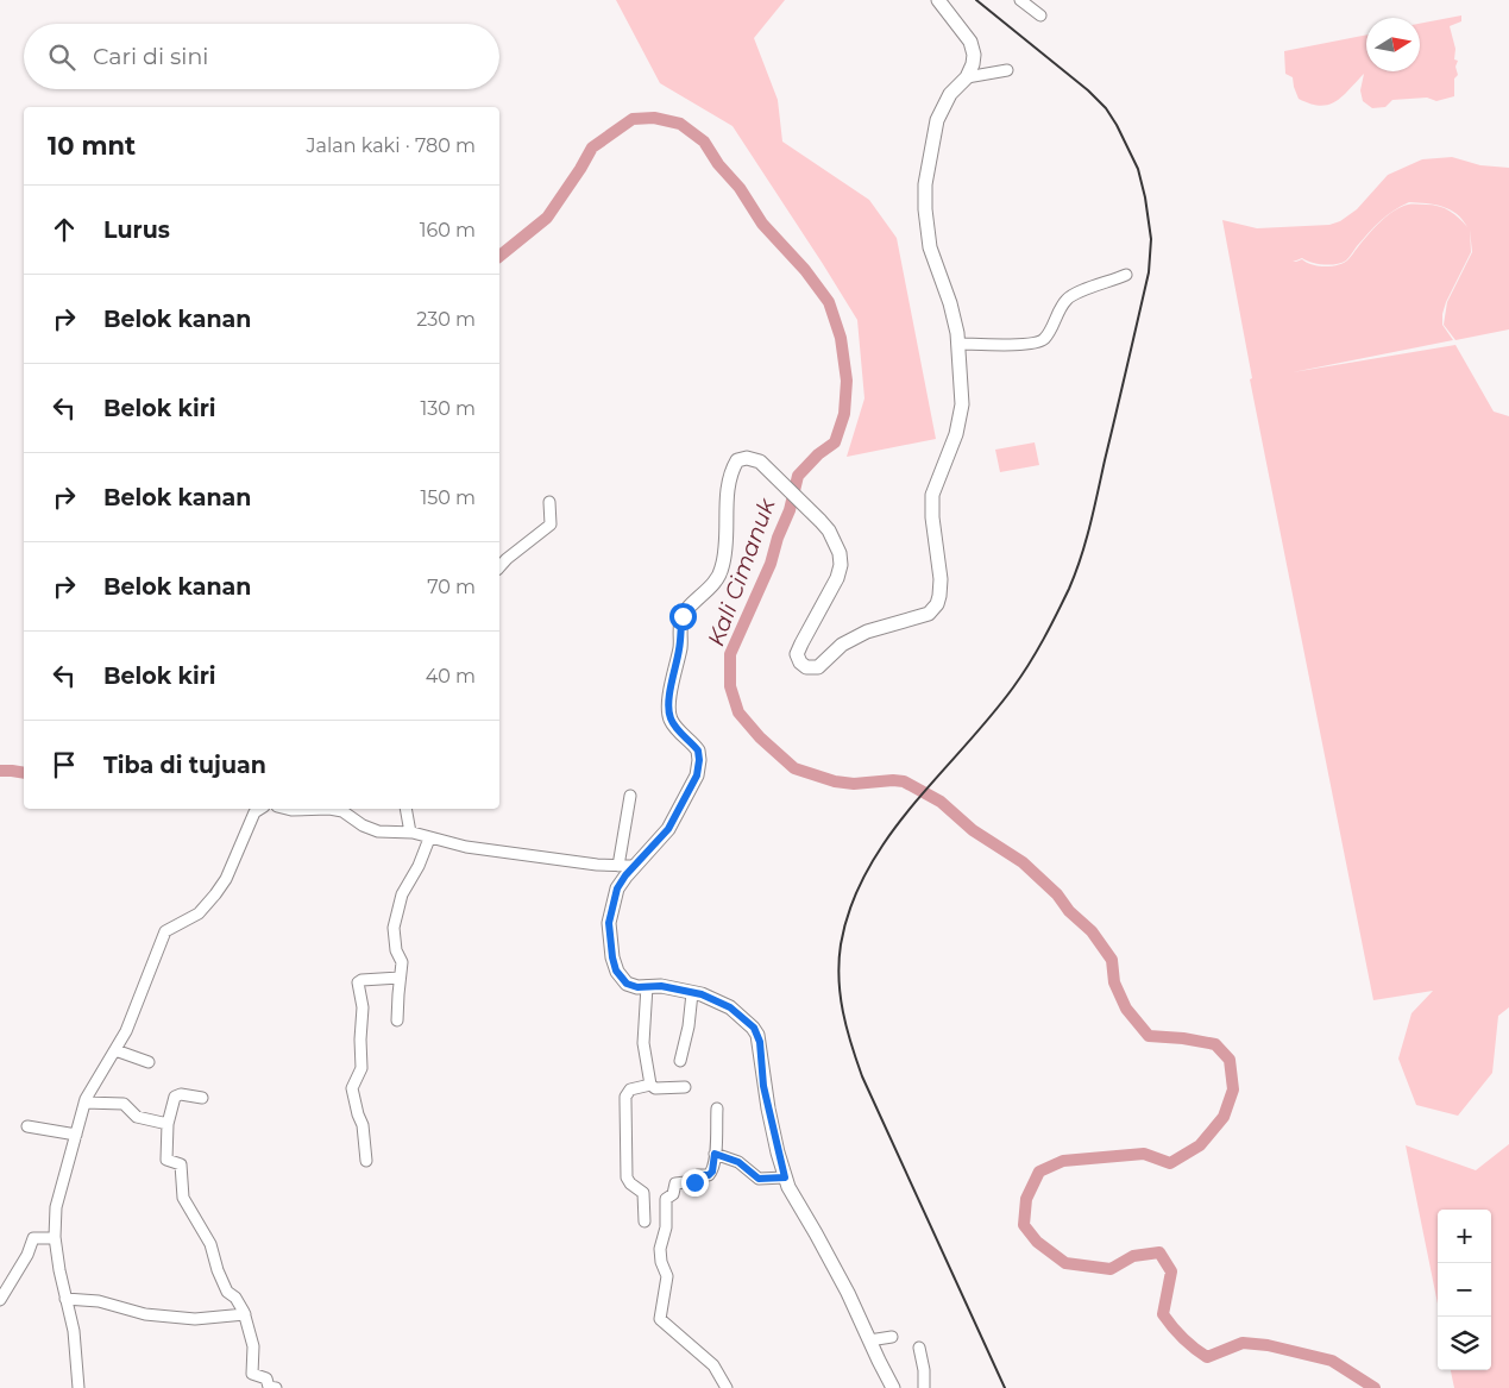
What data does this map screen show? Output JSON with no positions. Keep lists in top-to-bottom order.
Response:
{
  "water": ["Kali Cimanuk"],
  "north": "right",
  "page": {
    "search": "Cari di sini",
    "heading": ["10 mnt", "Jalan kaki · 780 m"],
    "list": [
      ["Lurus", "160 m"],
      ["Belok kanan", "230 m"],
      ["Belok kiri", "130 m"],
      ["Belok kanan", "150 m"],
      ["Belok kanan", "70 m"],
      ["Belok kiri", "40 m"],
      "Tiba di tujuan"
    ],
    "map_buttons": ["+", "−"]
  }
}
